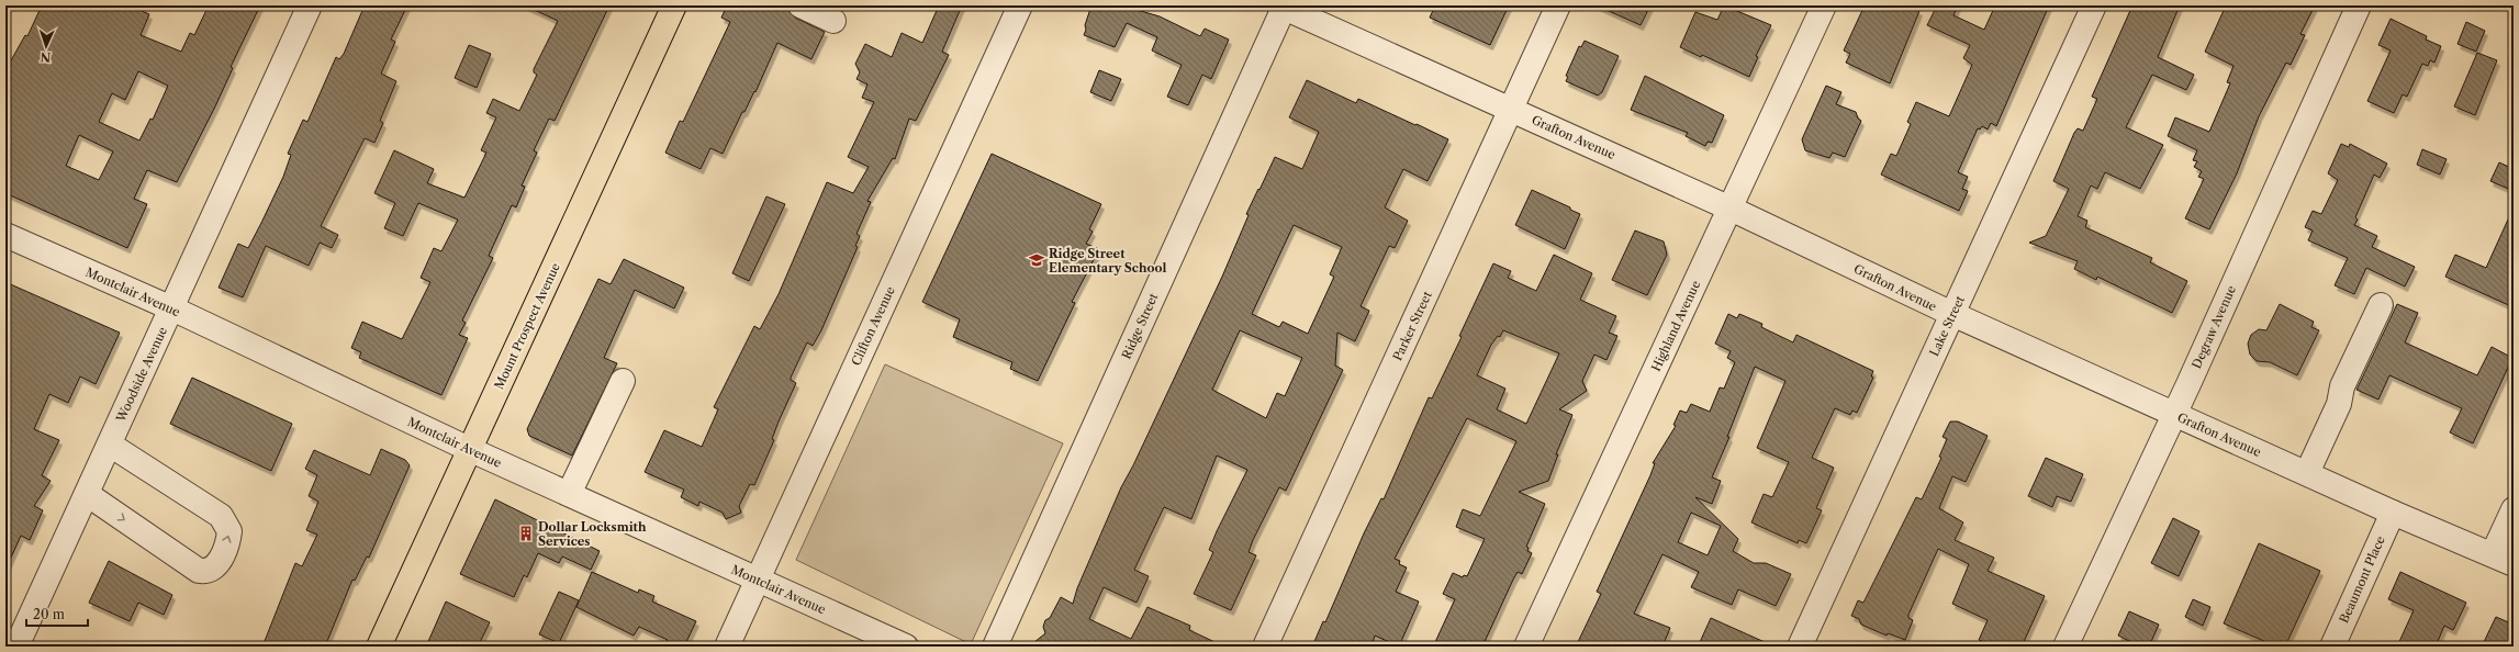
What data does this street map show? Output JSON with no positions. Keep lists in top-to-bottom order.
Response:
{
  "streets": {
    "main road": ["Mount Prospect Avenue"],
    "street": [
      "Grafton Avenue",
      "Montclair Avenue",
      "Clifton Avenue",
      "Ridge Street",
      "Parker Street",
      "Highland Avenue",
      "Lake Street",
      "Degraw Avenue",
      "Woodside Avenue",
      "Beaumont Place"
    ]
  },
  "crossings": [
    ["Grafton Avenue", "Ridge Street"],
    ["Grafton Avenue", "Parker Street"],
    ["Grafton Avenue", "Highland Avenue"],
    ["Grafton Avenue", "Lake Street"],
    ["Grafton Avenue", "Degraw Avenue"],
    ["Grafton Avenue", "Beaumont Place"],
    ["Montclair Avenue", "Mount Prospect Avenue"],
    ["Montclair Avenue", "Clifton Avenue"],
    ["Montclair Avenue", "Woodside Avenue"]
  ],
  "places": {
    "school or university": ["Ridge Street Elementary School"],
    "building": ["Dollar Locksmith Services"]
  },
  "scale_bar": "20 m",
  "north": "bottom"
}
